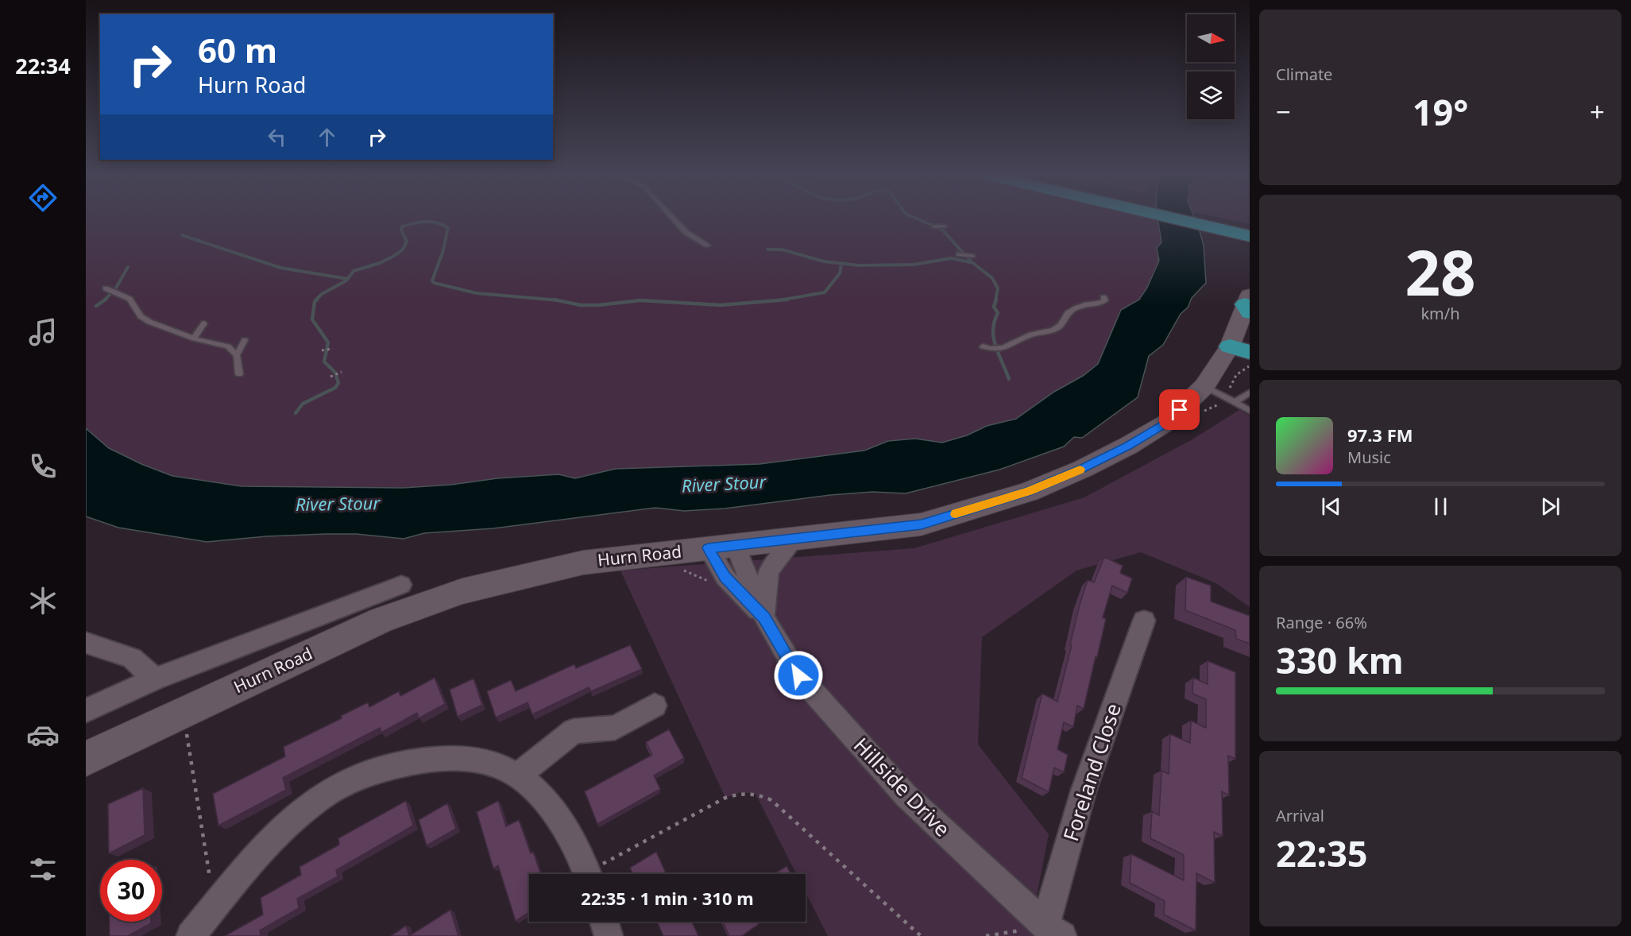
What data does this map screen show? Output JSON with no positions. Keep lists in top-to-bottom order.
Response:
{
  "streets": {
    "main road": ["Hurn Road"],
    "street": ["Foreland Close", "Hillside Drive"]
  },
  "crossings": [
    ["Hurn Road", "Hillside Drive"],
    ["Foreland Close", "Hillside Drive"]
  ],
  "water": ["River Stour"],
  "north": "right",
  "page": {
    "tabs": "22:34",
    "tile": [
      "Climate",
      ["28", "km/h"],
      ["Range · 66%", "330 km"],
      ["Arrival", "22:35"]
    ],
    "turn": ["60 m", "Hurn Road"],
    "heat": ["−", "19°", "+"],
    "song": ["97.3 FM", "Music"],
    "limit": "30",
    "trip": "22:35 · 1 min · 310 m"
  }
}
